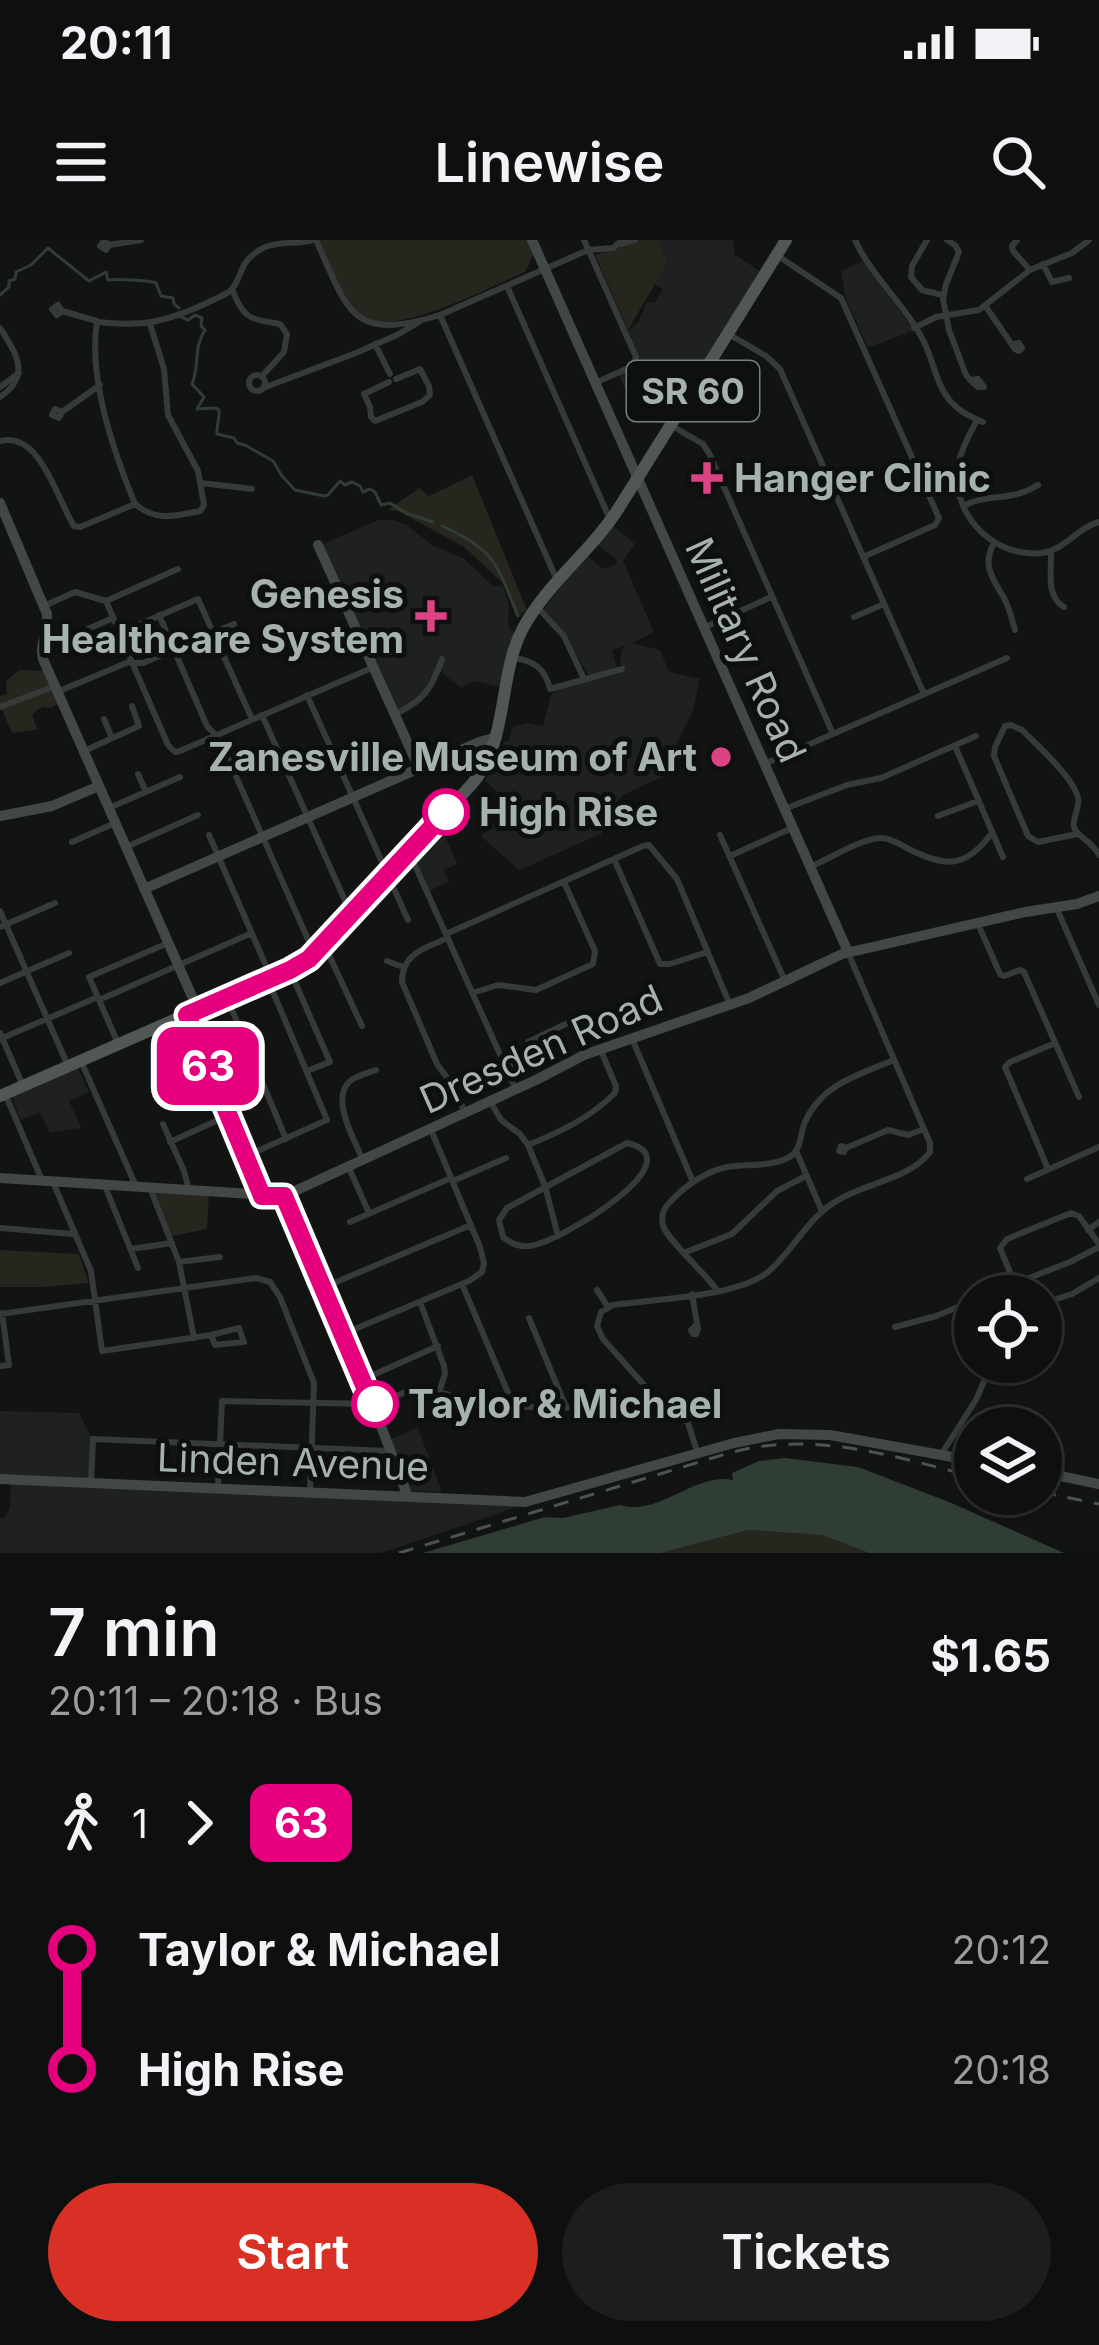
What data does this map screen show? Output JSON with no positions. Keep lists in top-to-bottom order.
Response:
{
  "streets": {
    "main road": ["SR 60"],
    "street": ["Military Road", "Dresden Road", "Linden Avenue"]
  },
  "crossings": [
    ["SR 60", "Military Road"],
    ["Military Road", "Dresden Road"]
  ],
  "places": {
    "health": ["Hanger Clinic", "Genesis Healthcare System"],
    "other": ["Zanesville Museum of Art", "High Rise", "Taylor & Michael"]
  },
  "lines": ["bus line 63"],
  "page": {
    "status": "20:11",
    "header": "Linewise",
    "on_map": "63",
    "heading": ["7 min", "20:11 – 20:18 · Bus", "$1.65"],
    "legs": ["1", "63"],
    "list": [
      {
        "name": "Taylor & Michael",
        "value": "20:12"
      },
      {
        "name": "High Rise",
        "value": "20:18"
      }
    ],
    "buttons": ["Start", "Tickets"]
  }
}
